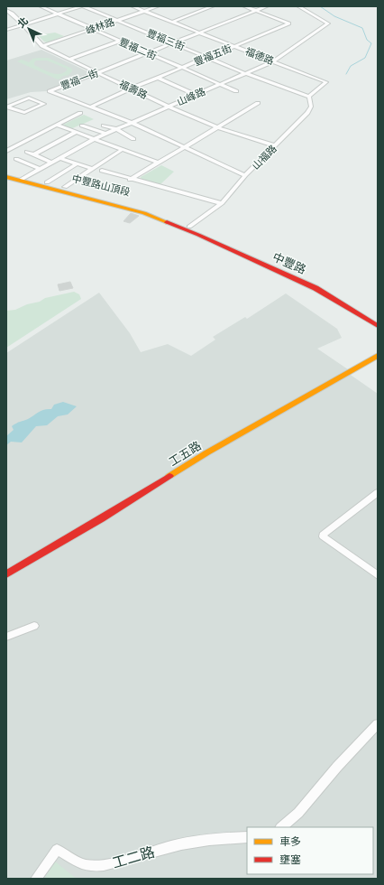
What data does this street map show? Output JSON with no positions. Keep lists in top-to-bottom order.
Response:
{
  "streets": {
    "main road": ["中豐路山頂段", "中豐路", "工五路"],
    "street": [
      "峰林路",
      "豐福三街",
      "豐福二街",
      "豐福五街",
      "福德路",
      "豐福一街",
      "福壽路",
      "山峰路",
      "山福路",
      "工二路"
    ]
  },
  "crossings": [
    ["峰林路", "豐福三街"],
    ["峰林路", "豐福二街"],
    ["峰林路", "福德路"],
    ["峰林路", "福壽路"],
    ["豐福三街", "豐福五街"],
    ["豐福三街", "福德路"],
    ["豐福三街", "豐福一街"],
    ["豐福三街", "山峰路"],
    ["豐福三街", "山福路"],
    ["豐福二街", "豐福五街"],
    ["豐福二街", "豐福一街"],
    ["豐福二街", "山峰路"],
    ["豐福五街", "福德路"],
    ["豐福五街", "豐福一街"],
    ["豐福五街", "福壽路"],
    ["福德路", "豐福一街"],
    ["福德路", "山峰路"],
    ["福德路", "山福路"],
    ["豐福一街", "福壽路"],
    ["豐福一街", "山峰路"],
    ["豐福一街", "山福路"],
    ["福壽路", "山峰路"],
    ["福壽路", "山福路"],
    ["山峰路", "中豐路山頂段"],
    ["山福路", "中豐路山頂段"],
    ["山福路", "中豐路"],
    ["中豐路山頂段", "中豐路"]
  ],
  "legend": ["車多", "壅塞"],
  "north": "top left"
}
